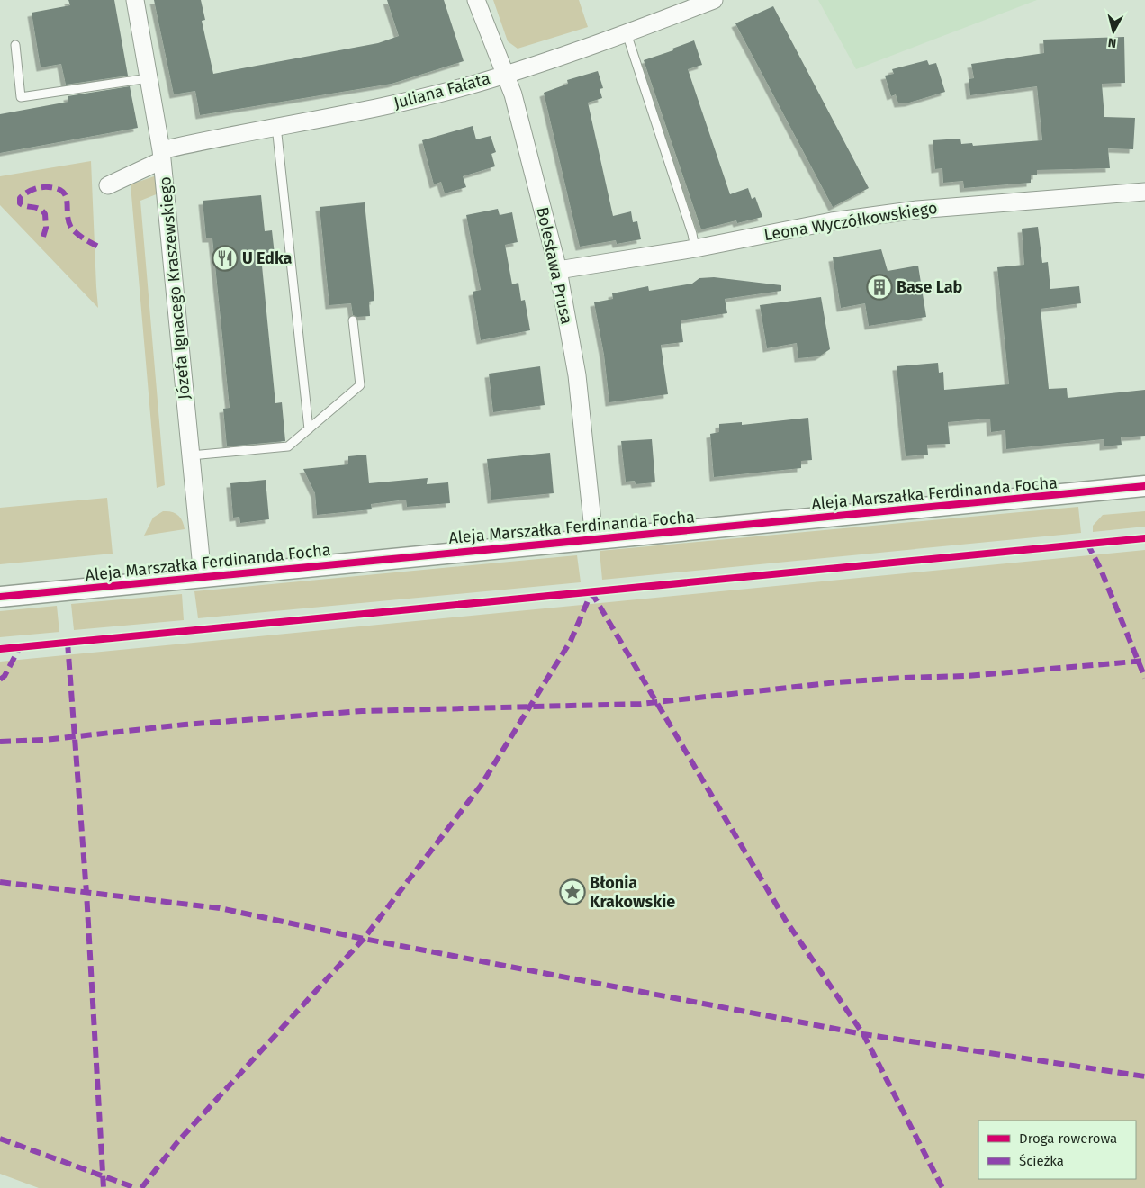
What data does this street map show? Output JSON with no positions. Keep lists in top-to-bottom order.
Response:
{
  "streets": {
    "street": [
      "Juliana Fałata",
      "Leona Wyczółkowskiego",
      "Bolesława Prusa",
      "Józefa Ignacego Kraszewskiego",
      "Aleja Marszałka Ferdinanda Focha"
    ]
  },
  "crossings": [
    ["Juliana Fałata", "Bolesława Prusa"],
    ["Juliana Fałata", "Józefa Ignacego Kraszewskiego"],
    ["Leona Wyczółkowskiego", "Bolesława Prusa"],
    ["Bolesława Prusa", "Aleja Marszałka Ferdinanda Focha"],
    ["Józefa Ignacego Kraszewskiego", "Aleja Marszałka Ferdinanda Focha"]
  ],
  "places": {
    "restaurant": ["U Edka"],
    "building": ["Base Lab"],
    "place": ["Błonia Krakowskie"]
  },
  "legend": ["Droga rowerowa", "Ścieżka"],
  "north": "bottom"
}
